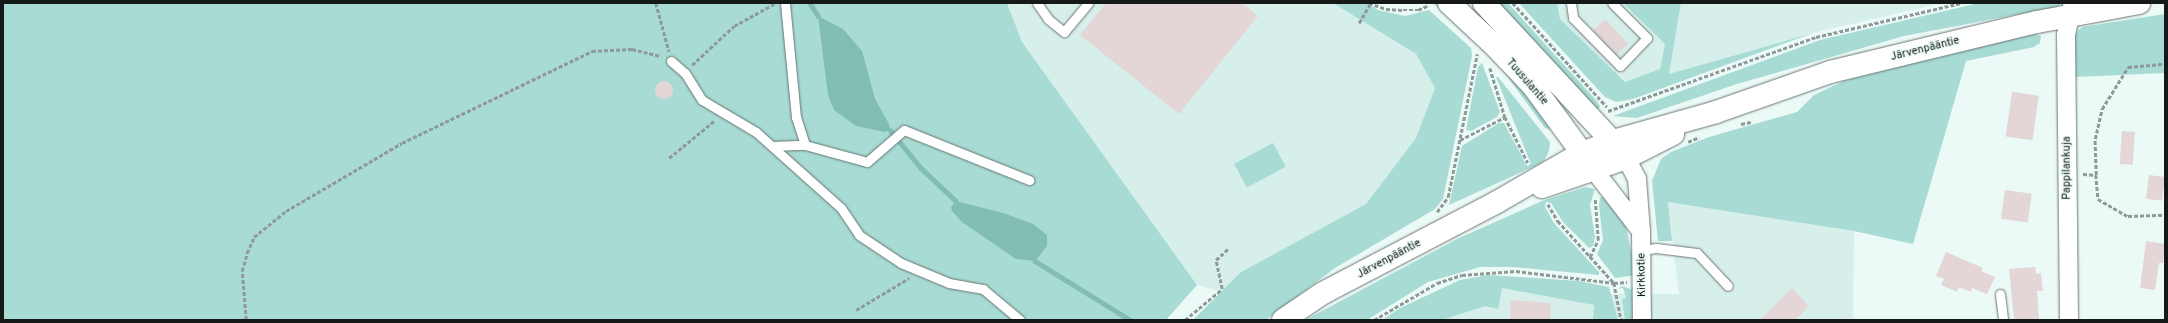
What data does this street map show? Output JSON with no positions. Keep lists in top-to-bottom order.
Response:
{
  "streets": {
    "main road": ["Järvenpääntie", "Tuusulantie"],
    "street": ["Pappilankuja", "Kirkkotie"]
  },
  "crossings": [
    ["Järvenpääntie", "Tuusulantie"],
    ["Järvenpääntie", "Pappilankuja"],
    ["Järvenpääntie", "Kirkkotie"],
    ["Tuusulantie", "Kirkkotie"]
  ]
}
